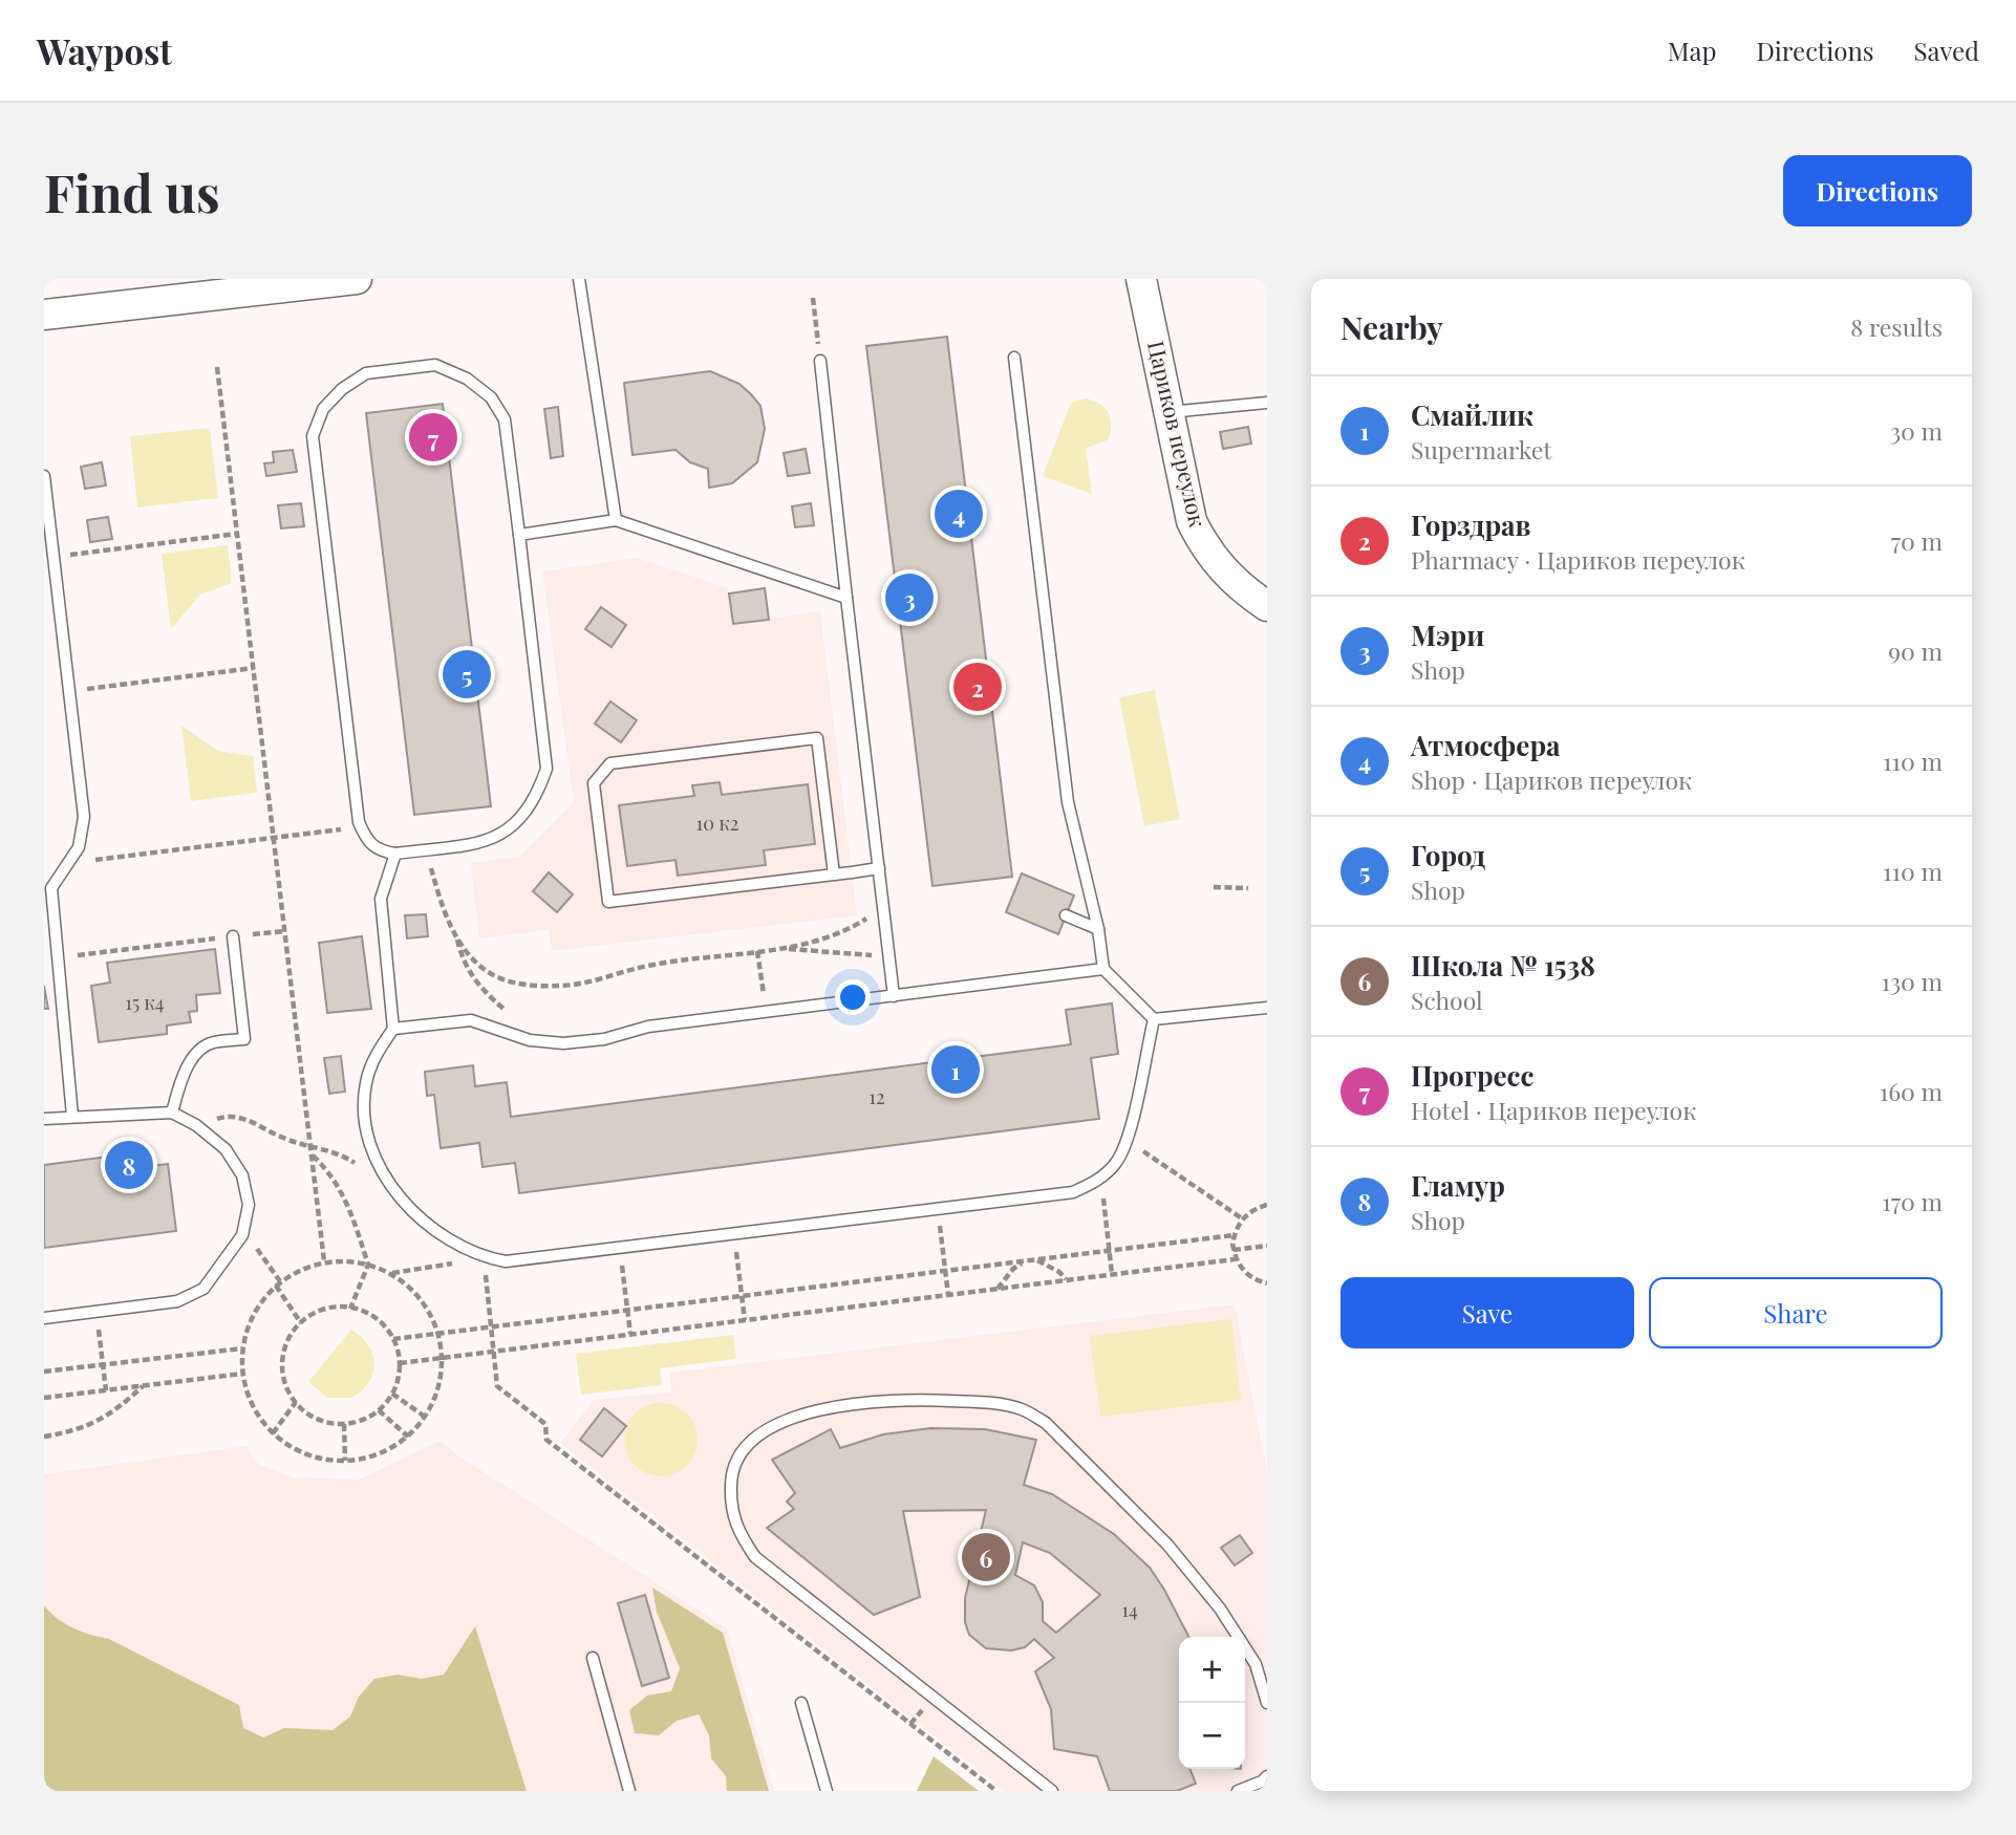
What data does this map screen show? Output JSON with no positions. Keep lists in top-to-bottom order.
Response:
{
  "streets": {
    "street": ["Цариков переулок"]
  },
  "house_numbers": [
    "10 к2",
    "15 к4",
    "12",
    "14"
  ],
  "page": {
    "header": "Waypost",
    "nav": ["Map", "Directions", "Saved"],
    "buttons": [
      "Directions",
      ["Save", "Share"]
    ],
    "title": "Find us",
    "heading": ["Nearby", "8 results"],
    "list": [
      {
        "mark": "1",
        "name": "Смайлик",
        "note": "Supermarket",
        "value": "30 m"
      },
      {
        "mark": "2",
        "name": "Горздрав",
        "note": "Pharmacy · Цариков переулок",
        "value": "70 m"
      },
      {
        "mark": "3",
        "name": "Мэри",
        "note": "Shop",
        "value": "90 m"
      },
      {
        "mark": "4",
        "name": "Атмосфера",
        "note": "Shop · Цариков переулок",
        "value": "110 m"
      },
      {
        "mark": "5",
        "name": "Город",
        "note": "Shop",
        "value": "110 m"
      },
      {
        "mark": "6",
        "name": "Школа № 1538",
        "note": "School",
        "value": "130 m"
      },
      {
        "mark": "7",
        "name": "Прогресс",
        "note": "Hotel · Цариков переулок",
        "value": "160 m"
      },
      {
        "mark": "8",
        "name": "Гламур",
        "note": "Shop",
        "value": "170 m"
      }
    ],
    "pins": [
      "7",
      "4",
      "3",
      "5",
      "2",
      "1",
      "8",
      "6"
    ],
    "map_buttons": ["+", "−"]
  }
}
